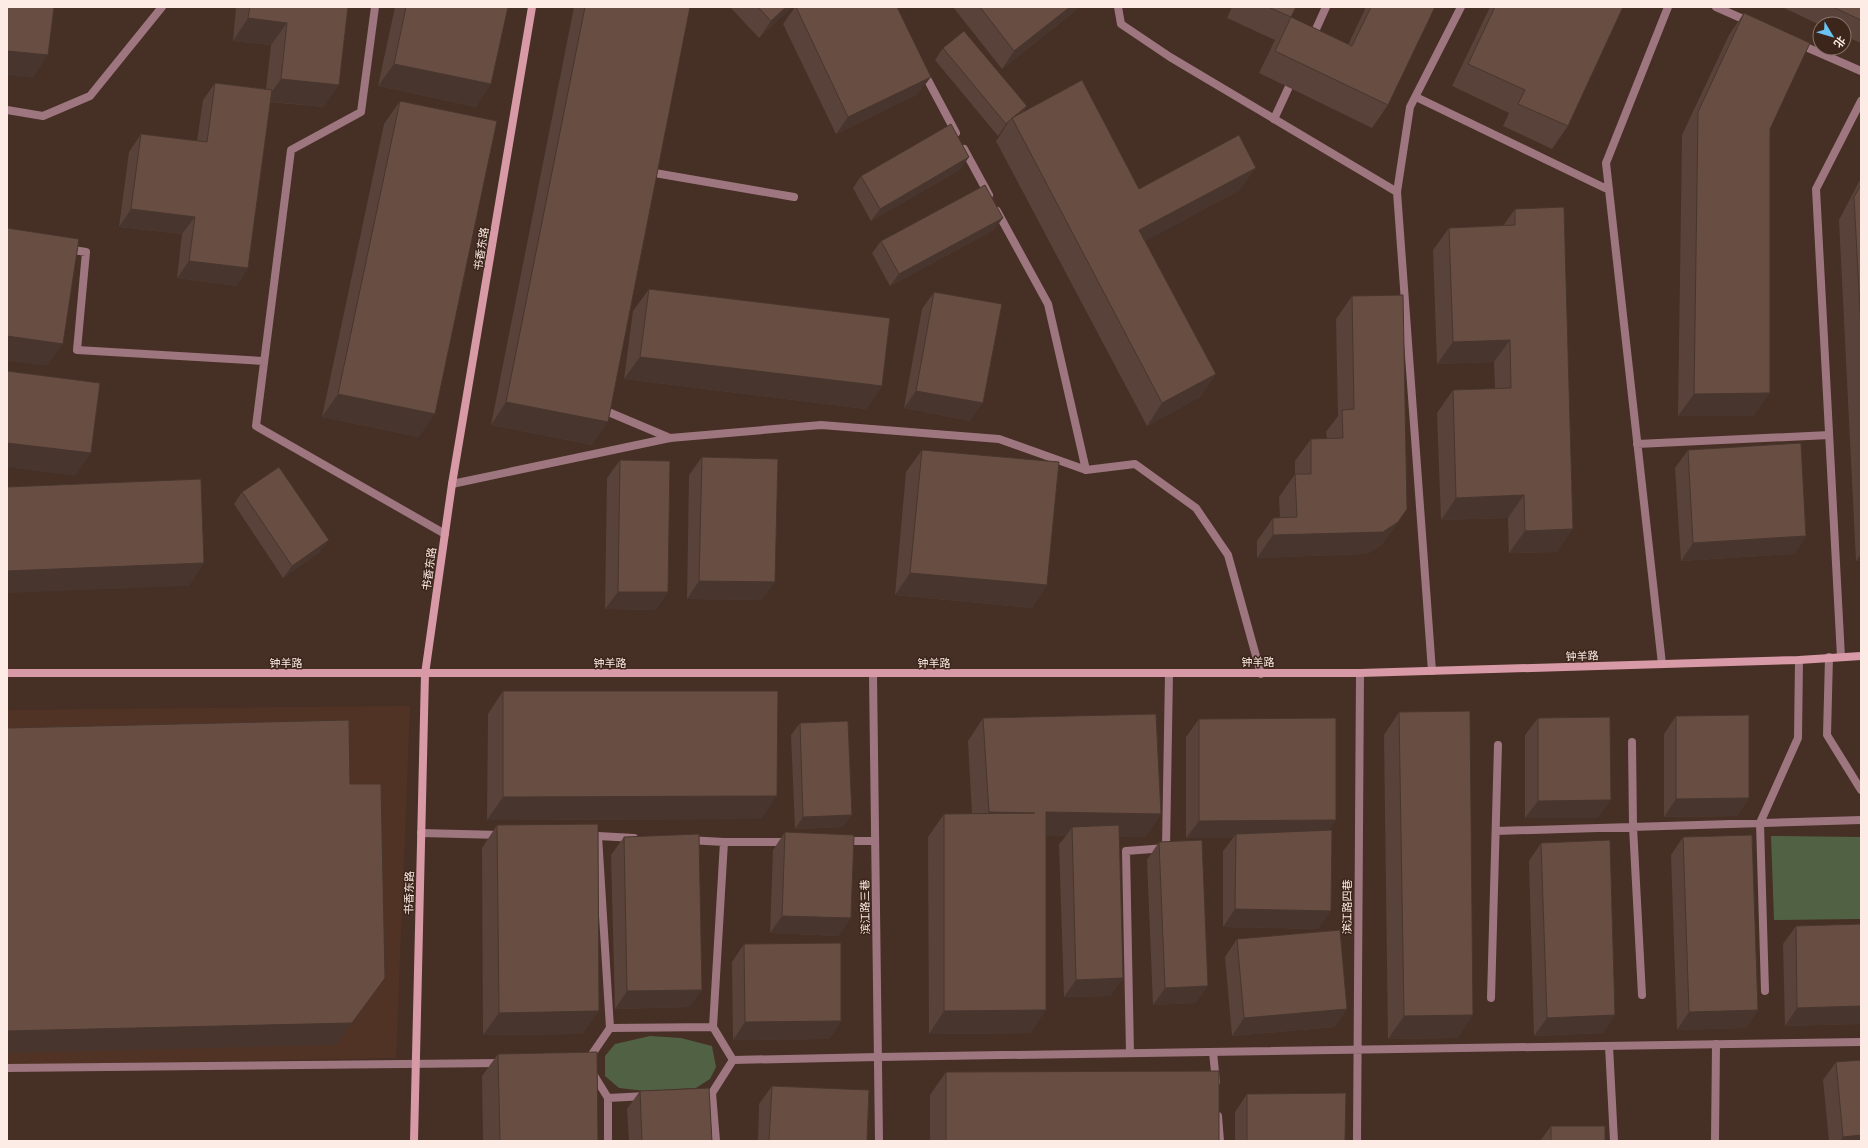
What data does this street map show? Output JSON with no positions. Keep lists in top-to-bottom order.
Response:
{
  "streets": {
    "street": [
      "书香东路",
      "钟羊路",
      "滨江路三巷",
      "滨江路四巷"
    ]
  },
  "crossings": [
    ["书香东路", "钟羊路"],
    ["钟羊路", "滨江路三巷"],
    ["钟羊路", "滨江路四巷"]
  ],
  "north": "bottom right"
}
